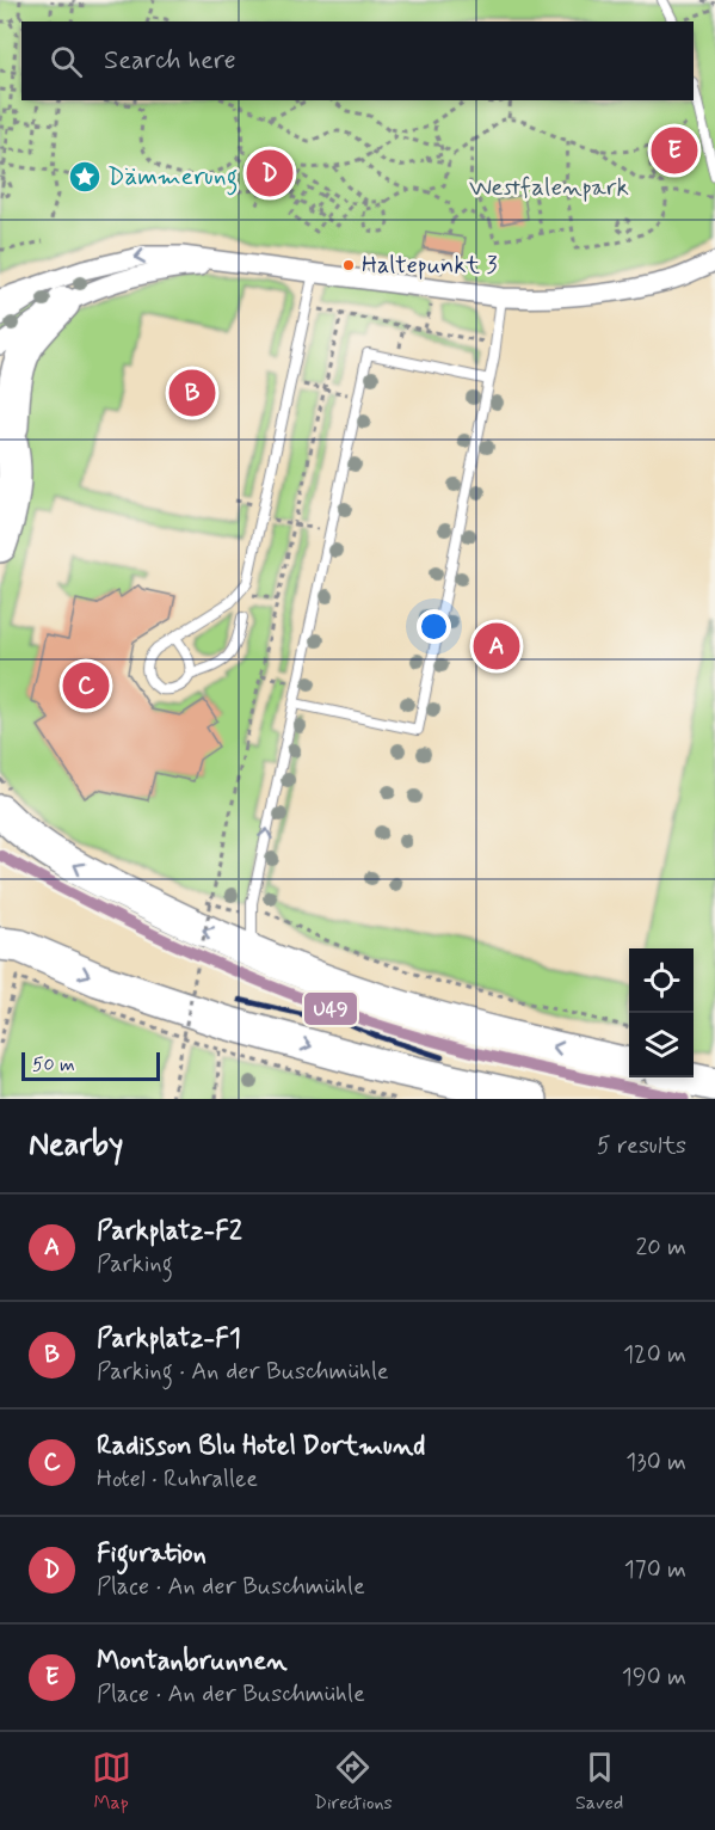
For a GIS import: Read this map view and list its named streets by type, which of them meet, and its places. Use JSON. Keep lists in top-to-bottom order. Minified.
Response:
{"parks":["Westfalenpark"],"places":{"place":["Dämmerung"],"other":["Haltepunkt 3"]},"lines":["transit line U49"],"scale_bar":"50 m","page":{"search":"Search here","pins":["E","D","B","A","C"],"scale":"50 m","heading":["Nearby","5 results"],"list":[{"mark":"A","name":"Parkplatz-F2","note":"Parking","value":"20 m"},{"mark":"B","name":"Parkplatz-F1","note":"Parking · An der Buschmühle","value":"120 m"},{"mark":"C","name":"Radisson Blu Hotel Dortmund","note":"Hotel · Ruhrallee","value":"130 m"},{"mark":"D","name":"Figuration","note":"Place · An der Buschmühle","value":"170 m"},{"mark":"E","name":"Montanbrunnen","note":"Place · An der Buschmühle","value":"190 m"}],"nav":["Map","Directions","Saved"]}}
